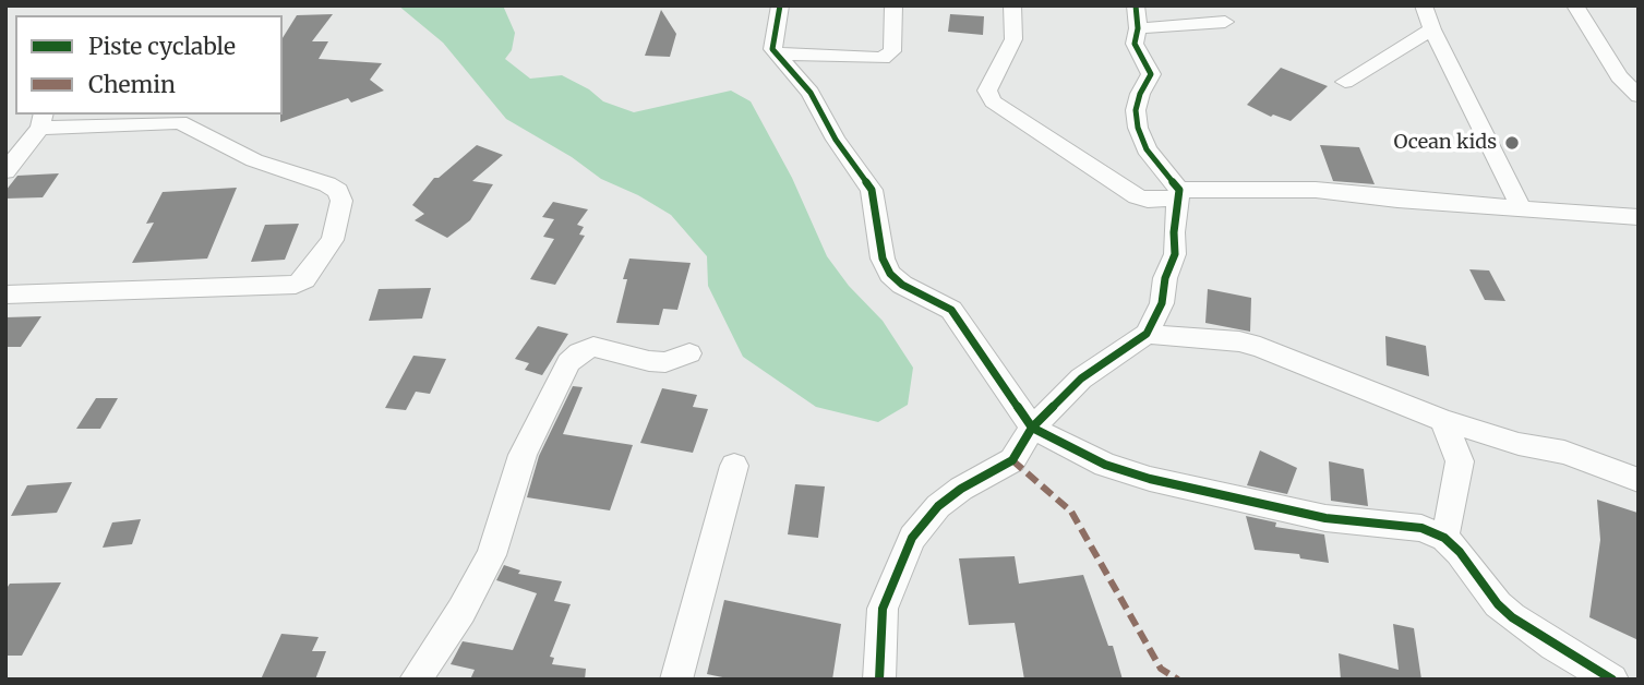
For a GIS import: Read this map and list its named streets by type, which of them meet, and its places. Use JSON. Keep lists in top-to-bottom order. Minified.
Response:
{"places":["Ocean kids"],"legend":["Piste cyclable","Chemin"]}
